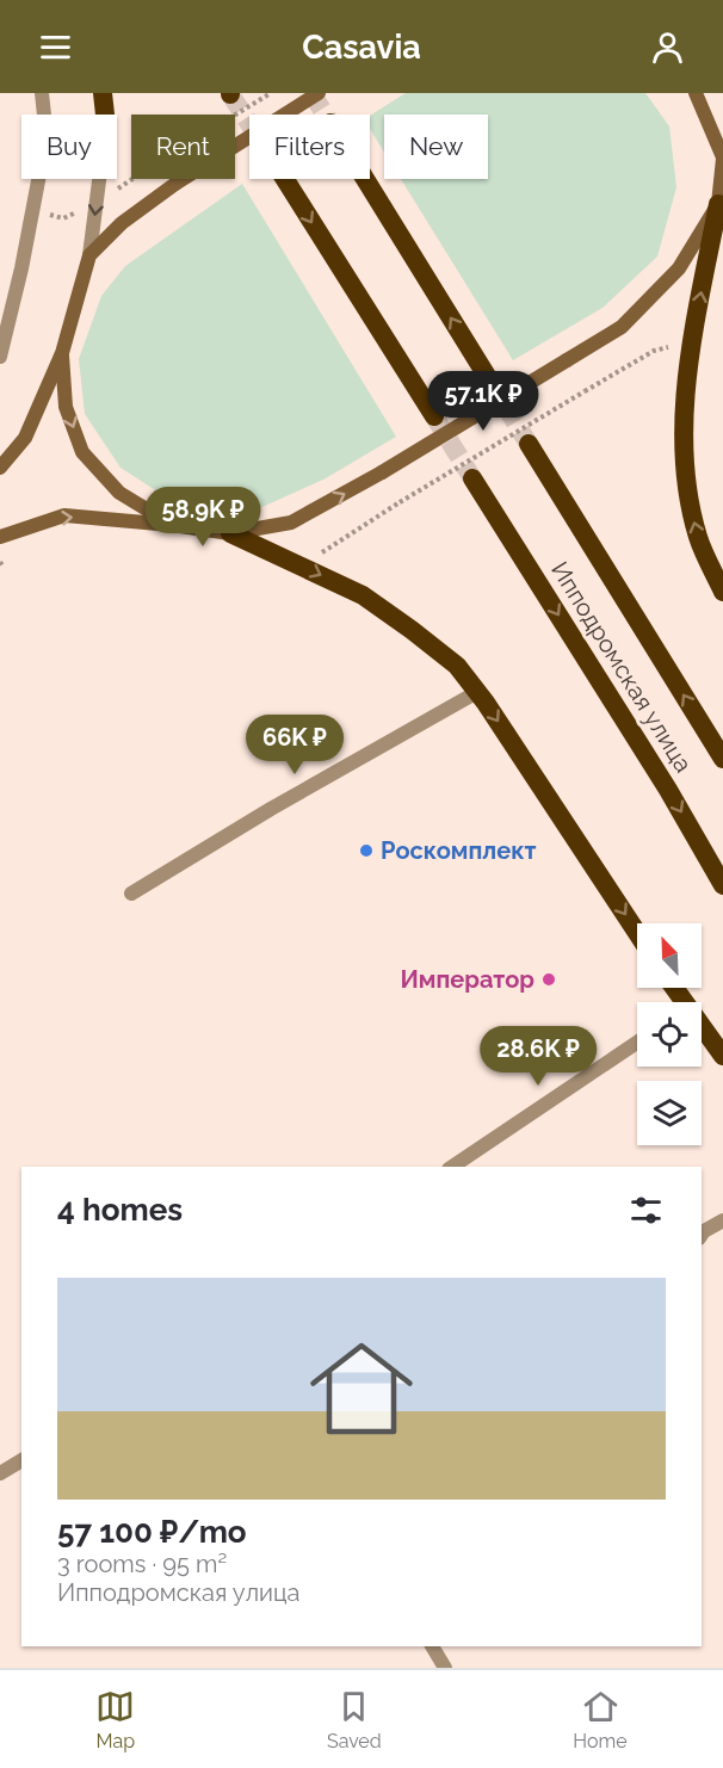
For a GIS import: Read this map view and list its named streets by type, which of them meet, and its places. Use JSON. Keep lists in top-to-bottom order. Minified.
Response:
{"streets":{"highway":["Ипподромская улица"]},"places":["Роскомплект","Император"],"north":"top left","page":{"header":"Casavia","chip":["Buy","Rent","Filters","New"],"price":["57.1K ₽","58.9K ₽","66K ₽","28.6K ₽"],"heading":"4 homes","list":[{"name":"57 100 ₽/mo","note":"3 rooms · 95 m² · Ипподромская улица"}],"tabs":["Map","Saved","Home"]}}
